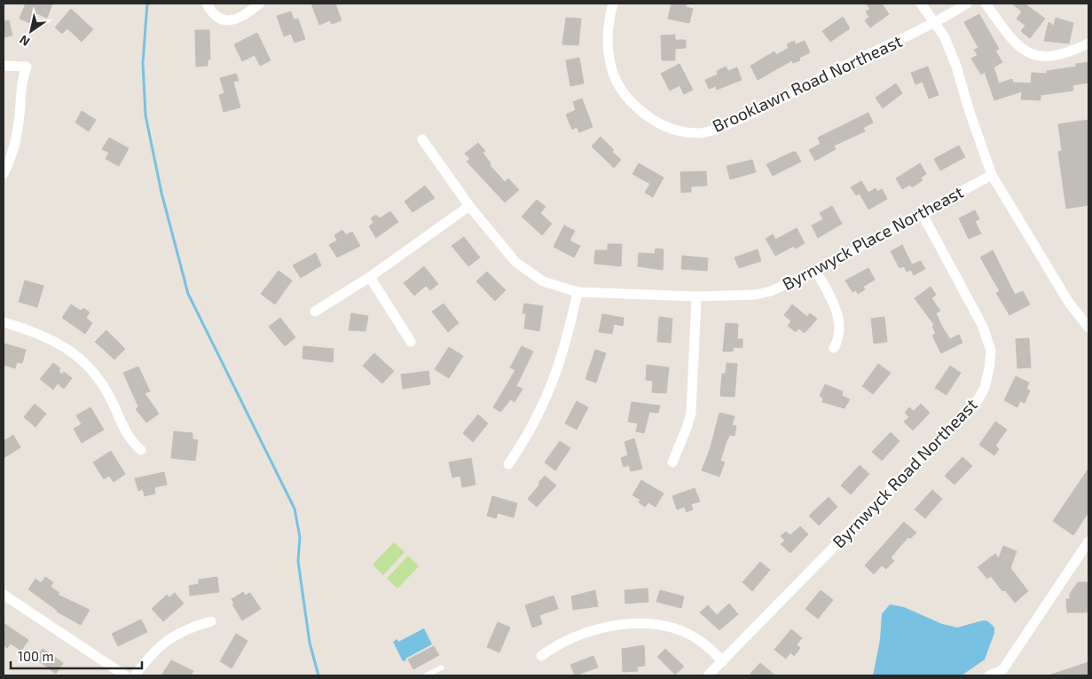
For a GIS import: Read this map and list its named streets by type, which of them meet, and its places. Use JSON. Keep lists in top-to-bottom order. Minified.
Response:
{"streets":{"street":["Brooklawn Road Northeast","Byrnwyck Place Northeast","Byrnwyck Road Northeast"]},"crossings":[["Byrnwyck Place Northeast","Byrnwyck Road Northeast"]],"scale_bar":"100 m","north":"bottom left"}
